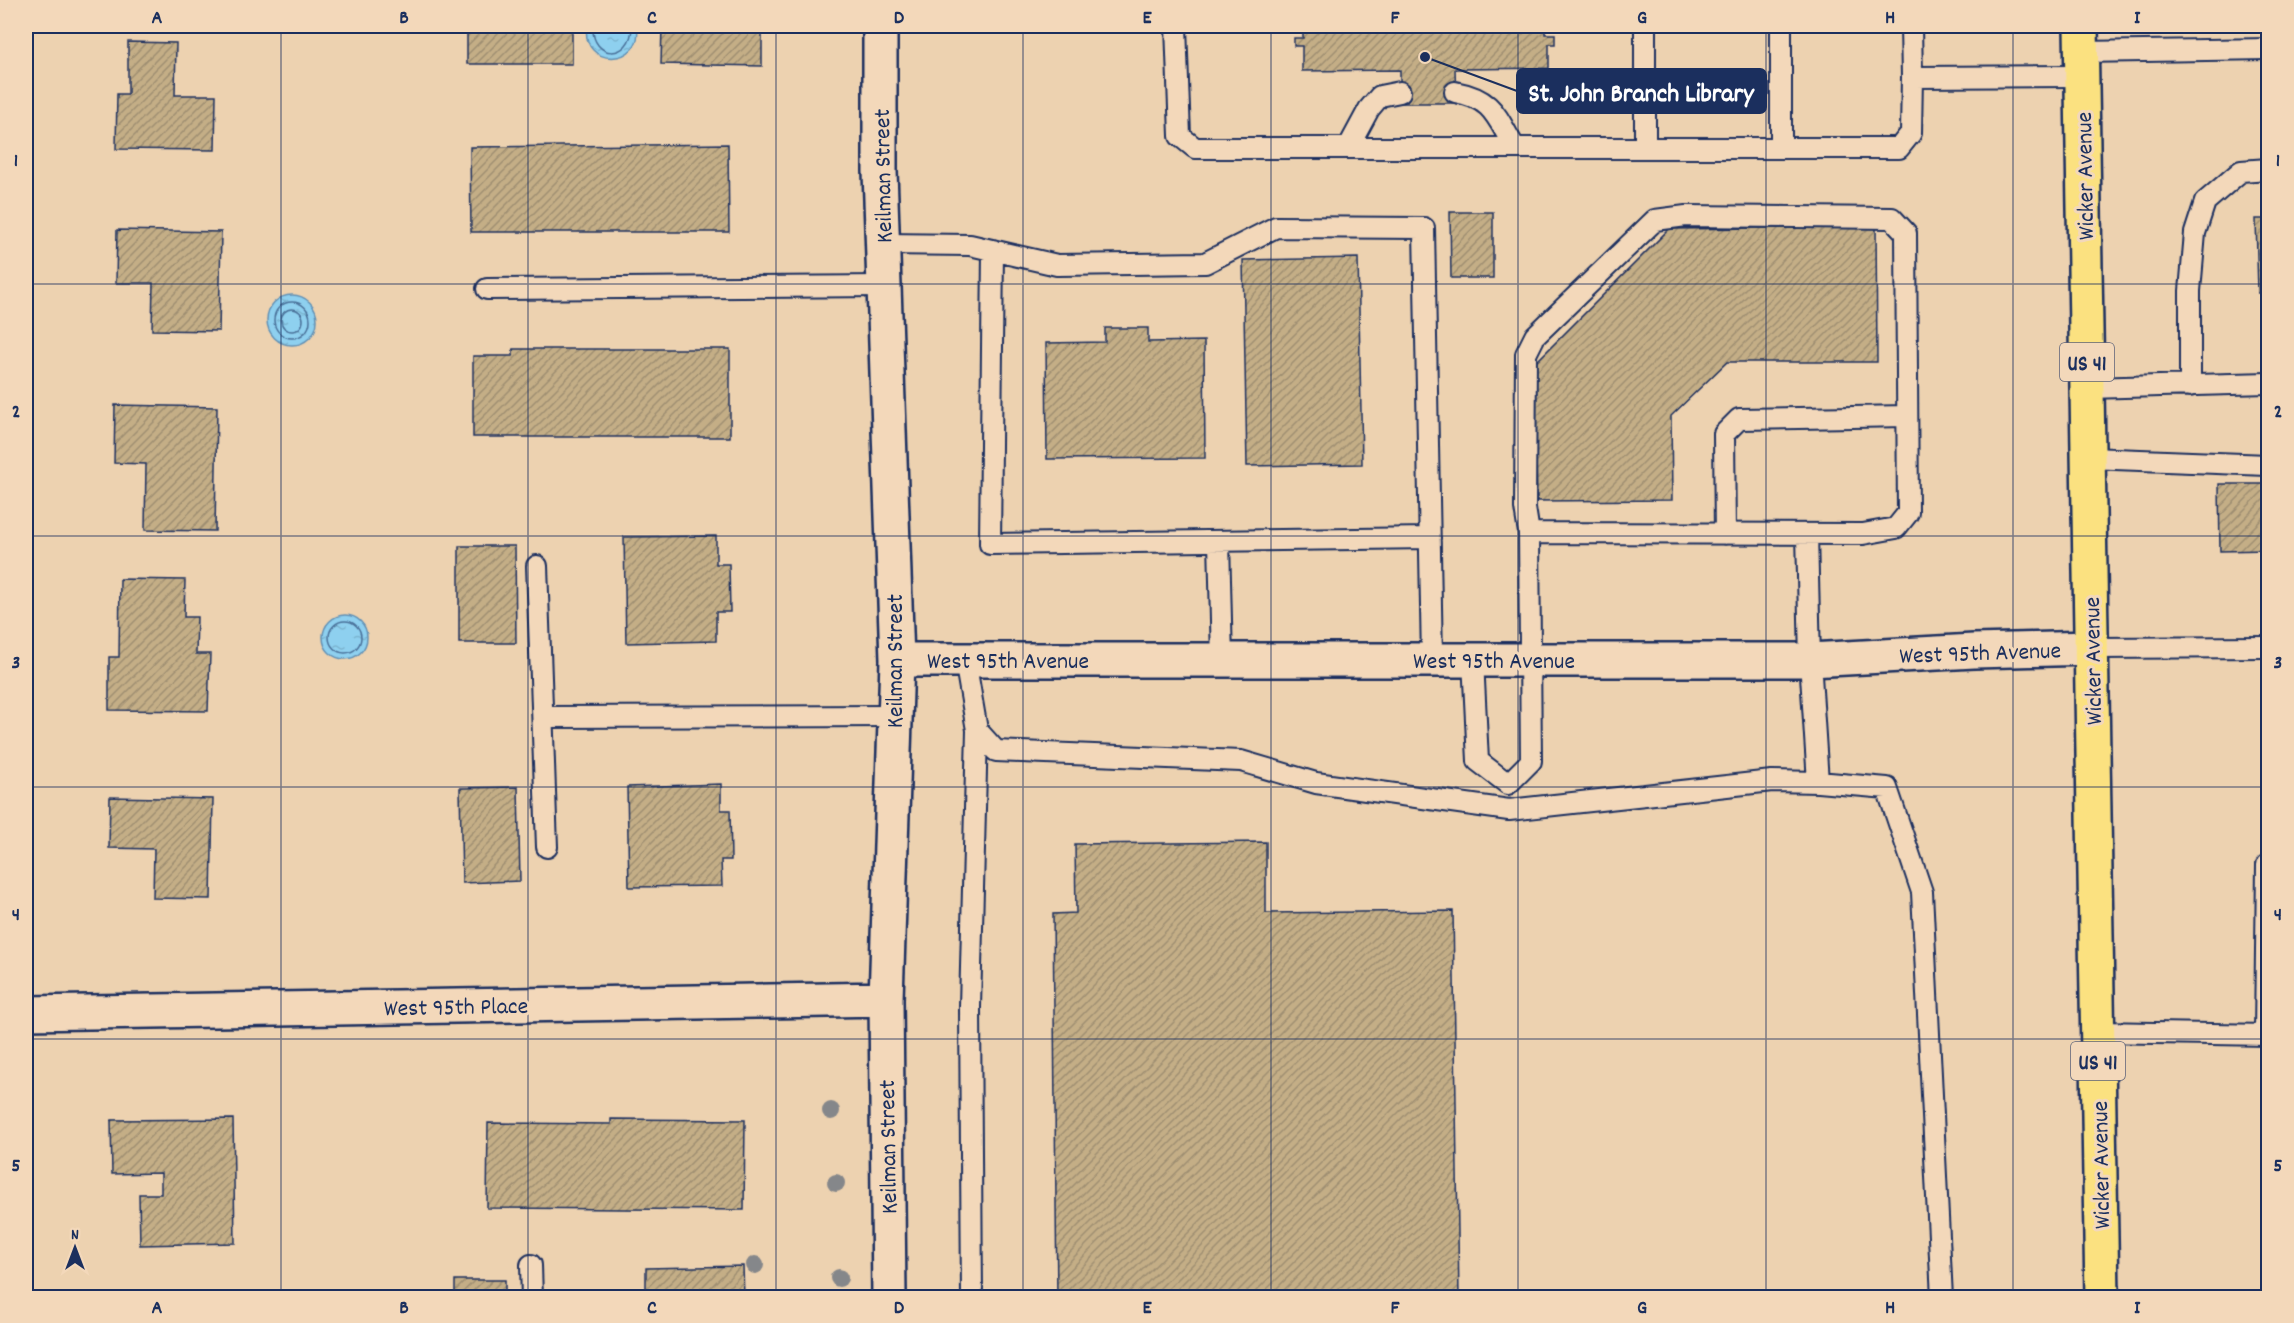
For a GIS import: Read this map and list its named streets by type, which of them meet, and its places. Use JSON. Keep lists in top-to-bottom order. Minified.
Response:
{"streets":{"highway":["Wicker Avenue","US 41"],"street":["Keilman Street","West 95th Avenue","West 95th Place"]},"crossings":[["Keilman Street","West 95th Avenue"],["Keilman Street","West 95th Place"],["Wicker Avenue","West 95th Avenue"]],"places":["St. John Branch Library"],"north":"top","grid":{"columns":["A","B","C","D","E","F","G","H","I"],"rows":["1","2","3","4","5"]}}
